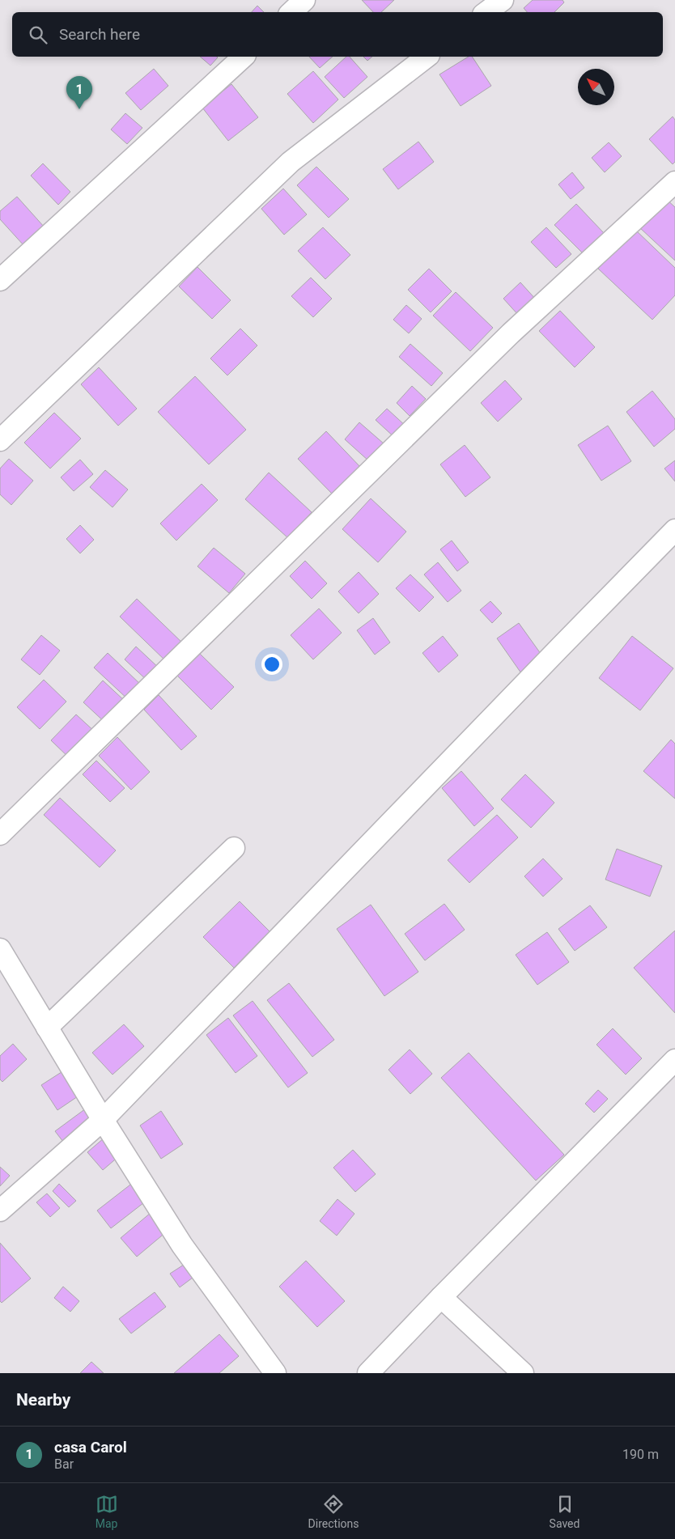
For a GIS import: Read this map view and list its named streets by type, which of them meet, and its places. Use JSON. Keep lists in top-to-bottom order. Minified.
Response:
{"north":"top left","page":{"search":"Search here","pins":"1","heading":"Nearby","list":[{"mark":"1","name":"casa Carol","note":"Bar","value":"190 m"}],"nav":["Map","Directions","Saved"]}}
